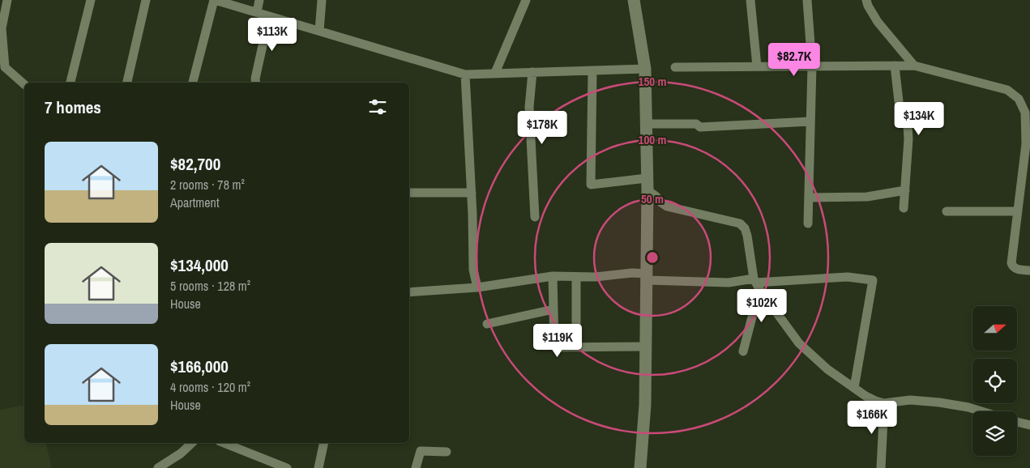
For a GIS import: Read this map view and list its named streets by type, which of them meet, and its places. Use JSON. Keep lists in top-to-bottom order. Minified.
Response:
{"north":"right","page":{"price":["$113K","$82.7K","$134K","$178K","$102K","$119K","$166K"],"heading":"7 homes","list":[{"name":"$82,700","note":"2 rooms · 78 m² · Apartment"},{"name":"$134,000","note":"5 rooms · 128 m² · House"},{"name":"$166,000","note":"4 rooms · 120 m² · House"}]},"rings":["150 m","100 m","50 m"]}
